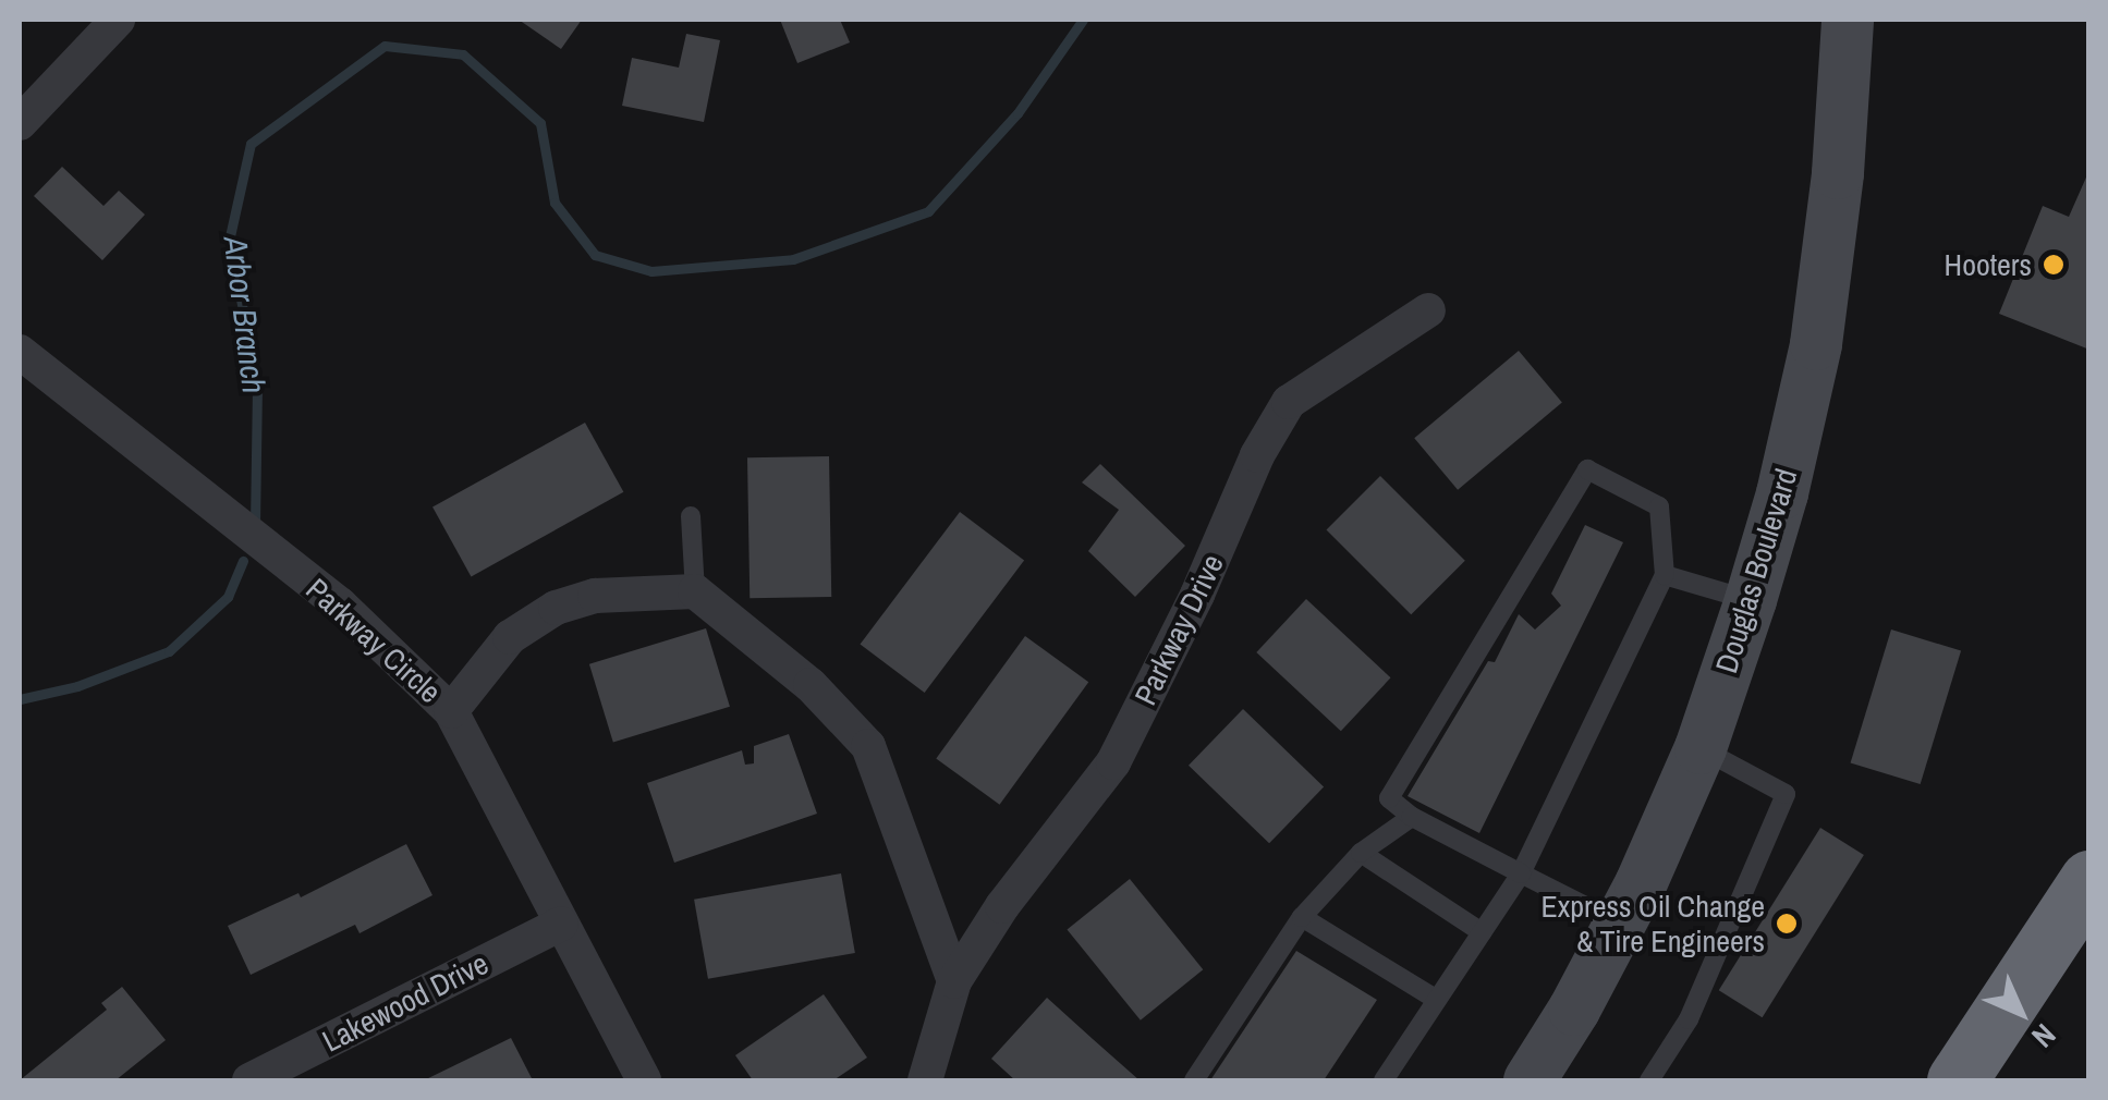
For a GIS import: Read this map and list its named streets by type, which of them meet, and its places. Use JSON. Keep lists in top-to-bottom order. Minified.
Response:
{"streets":{"main road":["Douglas Boulevard"],"street":["Parkway Drive","Parkway Circle","Lakewood Drive"]},"crossings":[["Parkway Circle","Lakewood Drive"]],"water":["Arbor Branch"],"places":["Hooters","Express Oil Change & Tire Engineers"],"north":"bottom right"}
